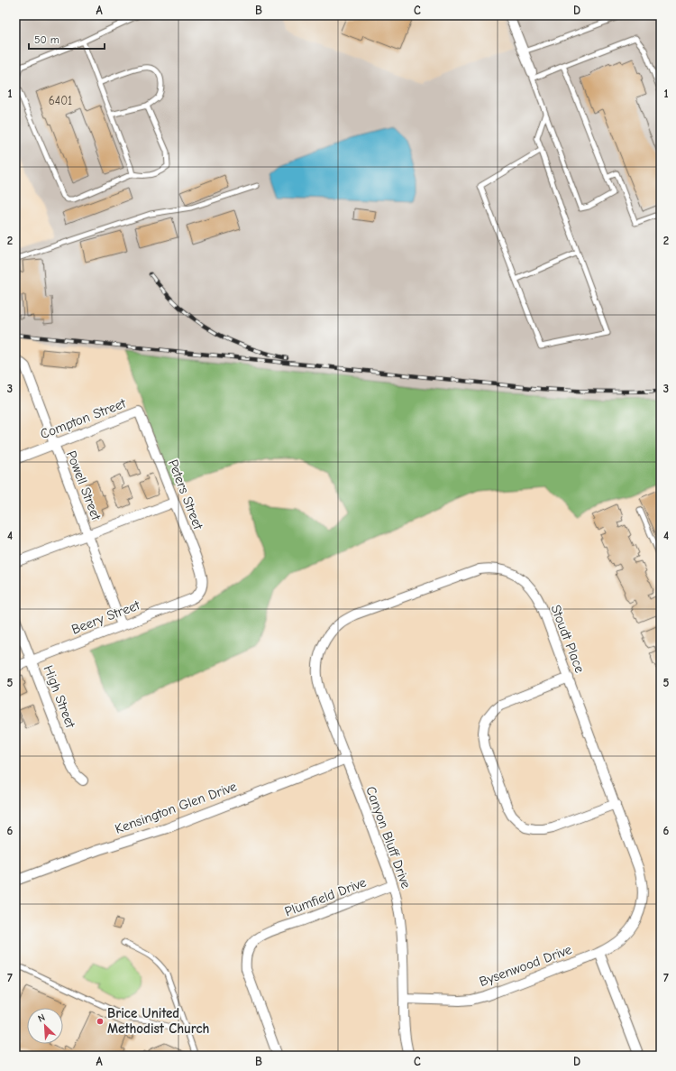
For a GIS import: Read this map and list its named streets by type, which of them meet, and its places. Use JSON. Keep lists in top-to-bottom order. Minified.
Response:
{"streets":{"street":["Compton Street","Powell Street","Peters Street","Beery Street","Stoudt Place","High Street","Kensington Glen Drive","Canyon Bluff Drive","Plumfield Drive","Bysenwood Drive"]},"crossings":[["Compton Street","Powell Street"],["Compton Street","Peters Street"],["Powell Street","Beery Street"],["Peters Street","Beery Street"],["Beery Street","High Street"],["Stoudt Place","Canyon Bluff Drive"],["Stoudt Place","Bysenwood Drive"],["Kensington Glen Drive","Canyon Bluff Drive"],["Canyon Bluff Drive","Plumfield Drive"],["Canyon Bluff Drive","Bysenwood Drive"]],"places":["Brice United Methodist Church"],"house_numbers":["6401"],"scale_bar":"50 m","north":"top left","grid":{"columns":["A","B","C","D"],"rows":["1","2","3","4","5","6","7"]}}
